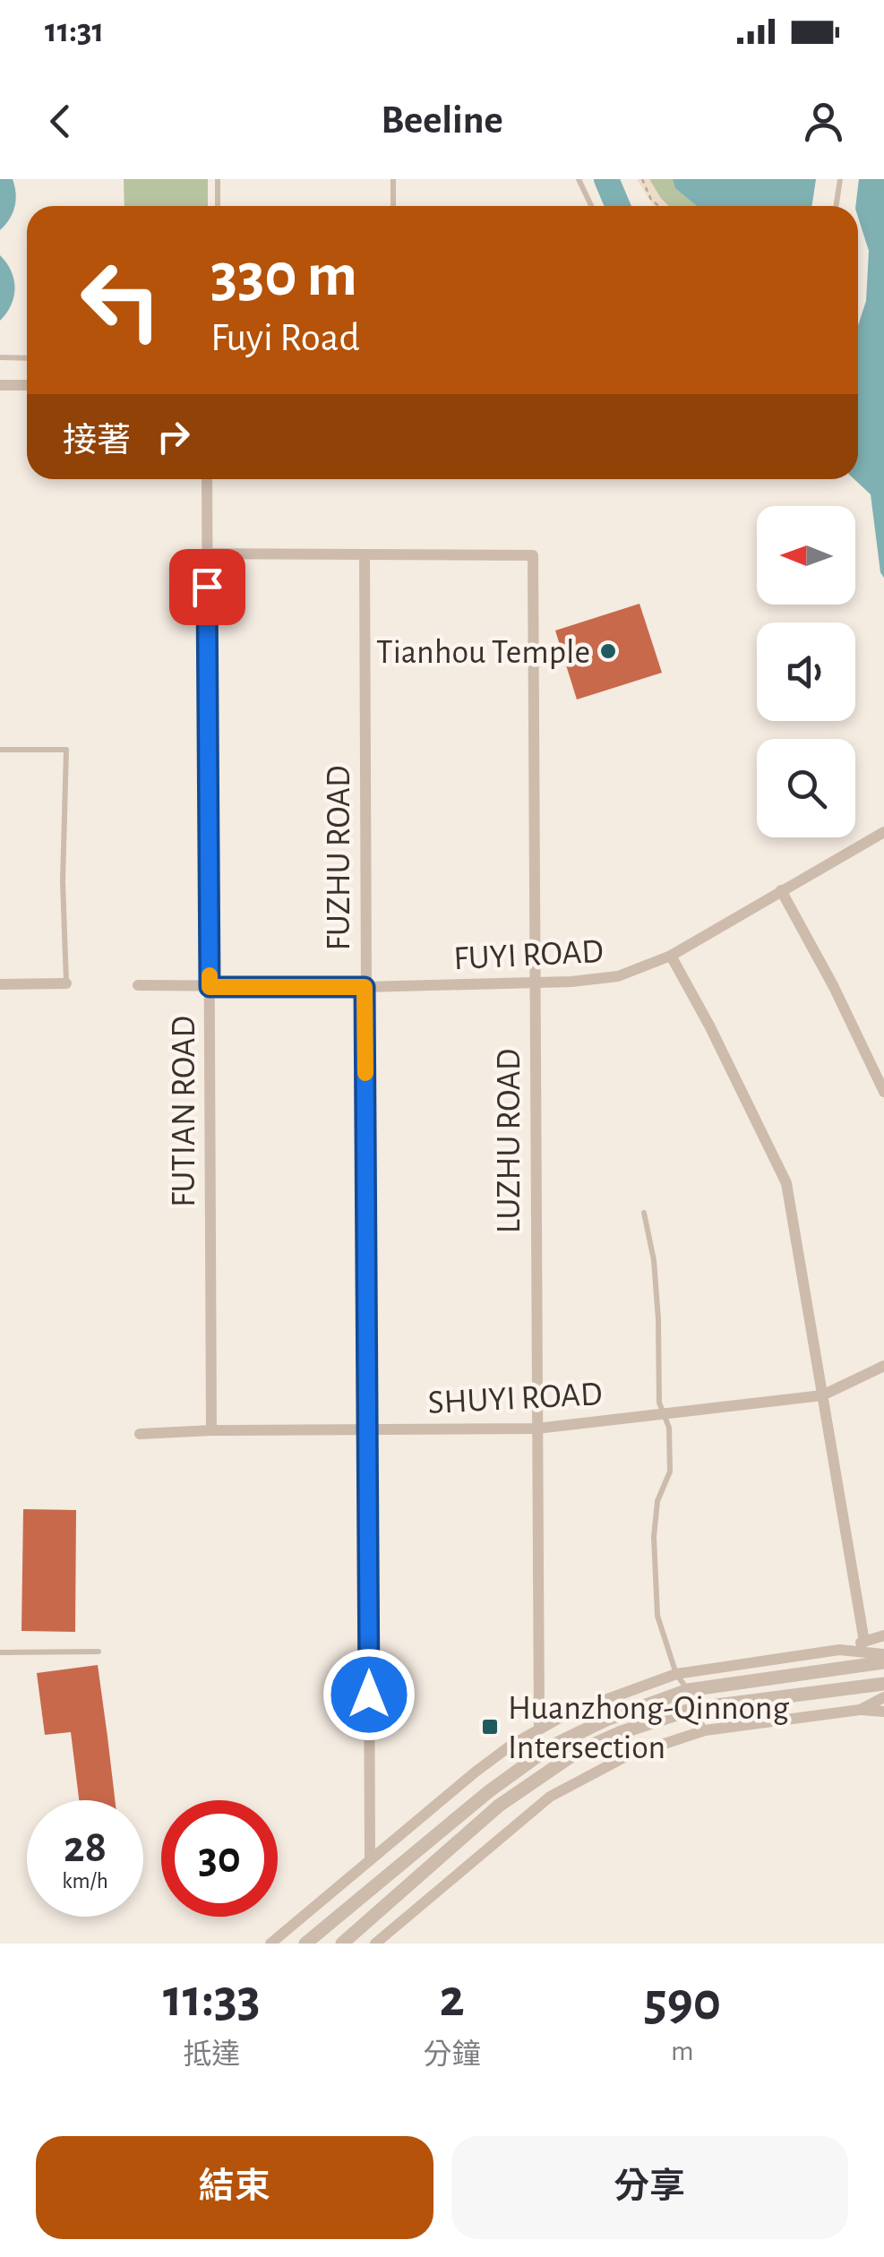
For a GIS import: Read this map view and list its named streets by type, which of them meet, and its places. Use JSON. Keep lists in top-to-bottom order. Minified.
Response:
{"streets":{"street":["FUZHU ROAD","FUYI ROAD","FUTIAN ROAD","LUZHU ROAD","SHUYI ROAD"]},"crossings":[["FUZHU ROAD","FUYI ROAD"],["FUZHU ROAD","LUZHU ROAD"],["FUZHU ROAD","SHUYI ROAD"],["FUYI ROAD","FUTIAN ROAD"],["FUYI ROAD","LUZHU ROAD"],["FUTIAN ROAD","SHUYI ROAD"],["LUZHU ROAD","SHUYI ROAD"]],"places":{"other":["Tianhou Temple"],"transit":["Huanzhong-Qinnong Intersection"]},"north":"left","page":{"status":"11:31","header":"Beeline","turn":["330 m","Fuyi Road"],"then":"接著","speed":"28 km/h","limit":"30","eta":["11:33","抵達","2","分鐘","590","m"],"buttons":["結束","分享"]}}
